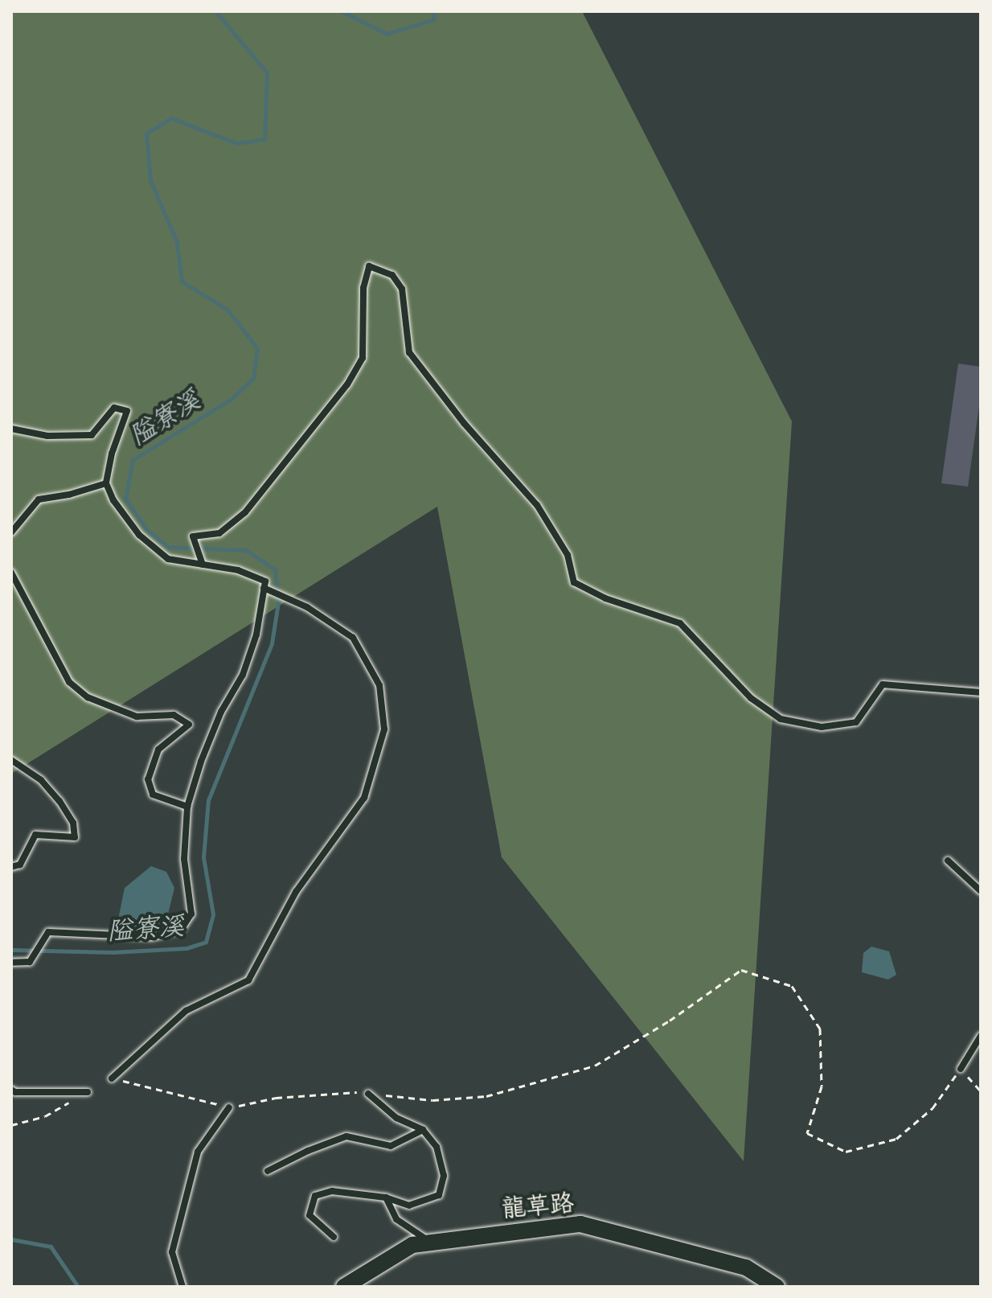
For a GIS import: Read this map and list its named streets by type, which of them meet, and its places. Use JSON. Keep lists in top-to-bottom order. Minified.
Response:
{"streets":{"street":["龍草路"]},"water":["隘寮溪"]}
